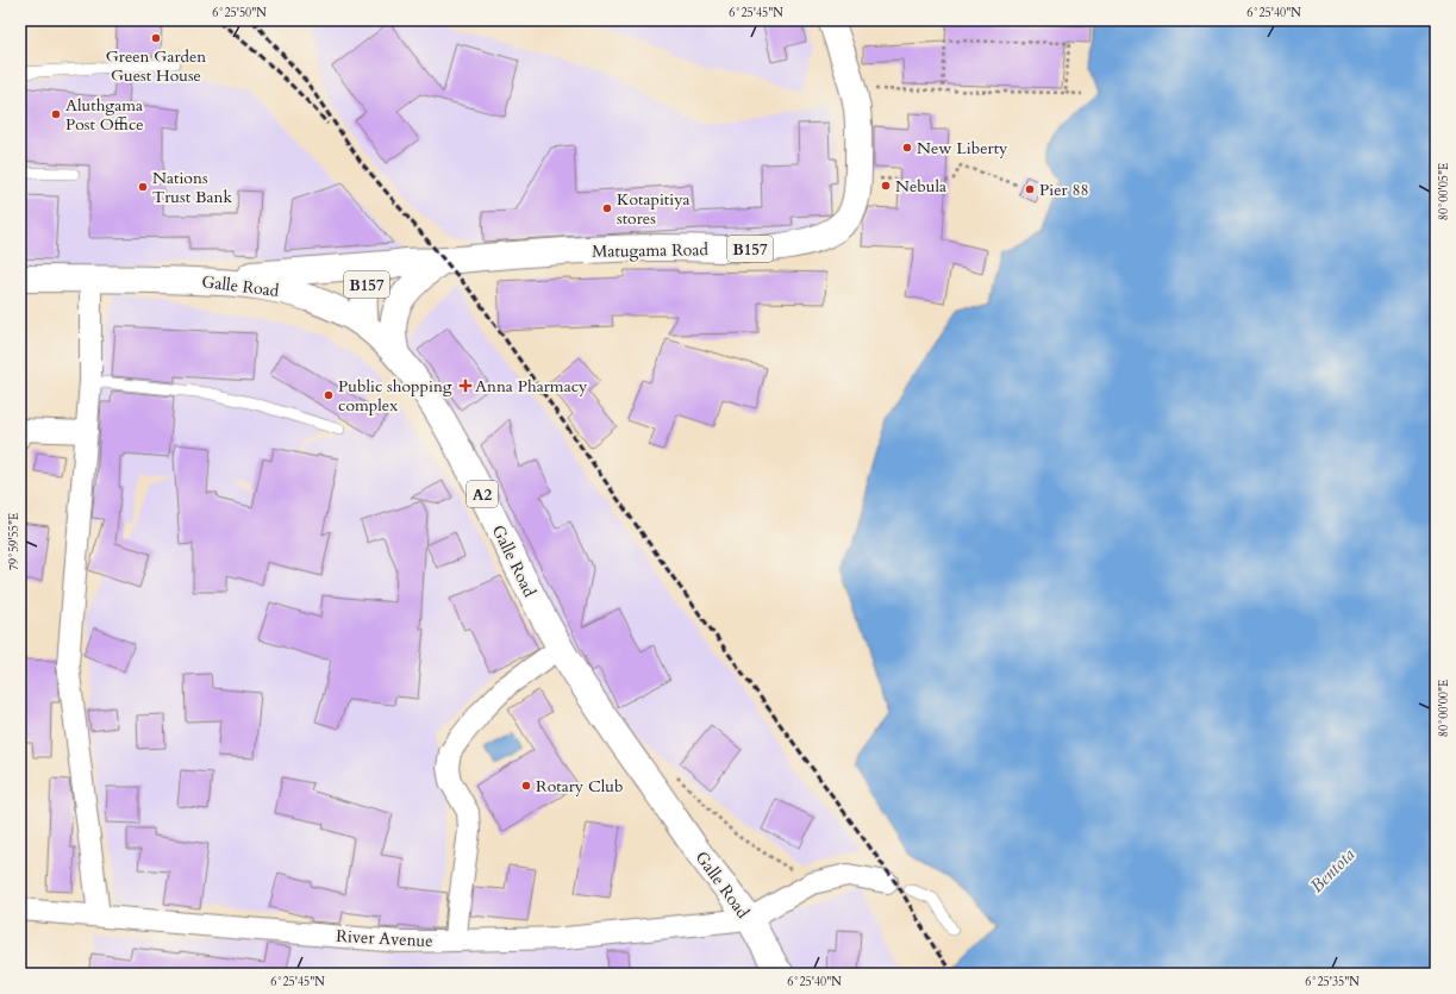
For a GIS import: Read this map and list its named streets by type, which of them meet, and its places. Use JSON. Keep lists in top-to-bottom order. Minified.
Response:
{"streets":{"main road":["B157","Matugama Road","Galle Road","A2"],"street":["River Avenue"]},"crossings":[["B157","Matugama Road"],["B157","Galle Road"],["Matugama Road","Galle Road"],["Galle Road","River Avenue"]],"water":["Bentota"],"places":{"other":["Green Garden Guest House","Aluthgama Post Office","New Liberty","Nebula","Nations Trust Bank","Pier 88","Kotapitiya stores","Public shopping complex","Rotary Club"],"health":["Anna Pharmacy"]},"coordinates":["6°25'50\"N","6°25'45\"N","6°25'40\"N","80°00'05\"E","79°59'55\"E","80°00'00\"E","6°25'35\"N"]}
